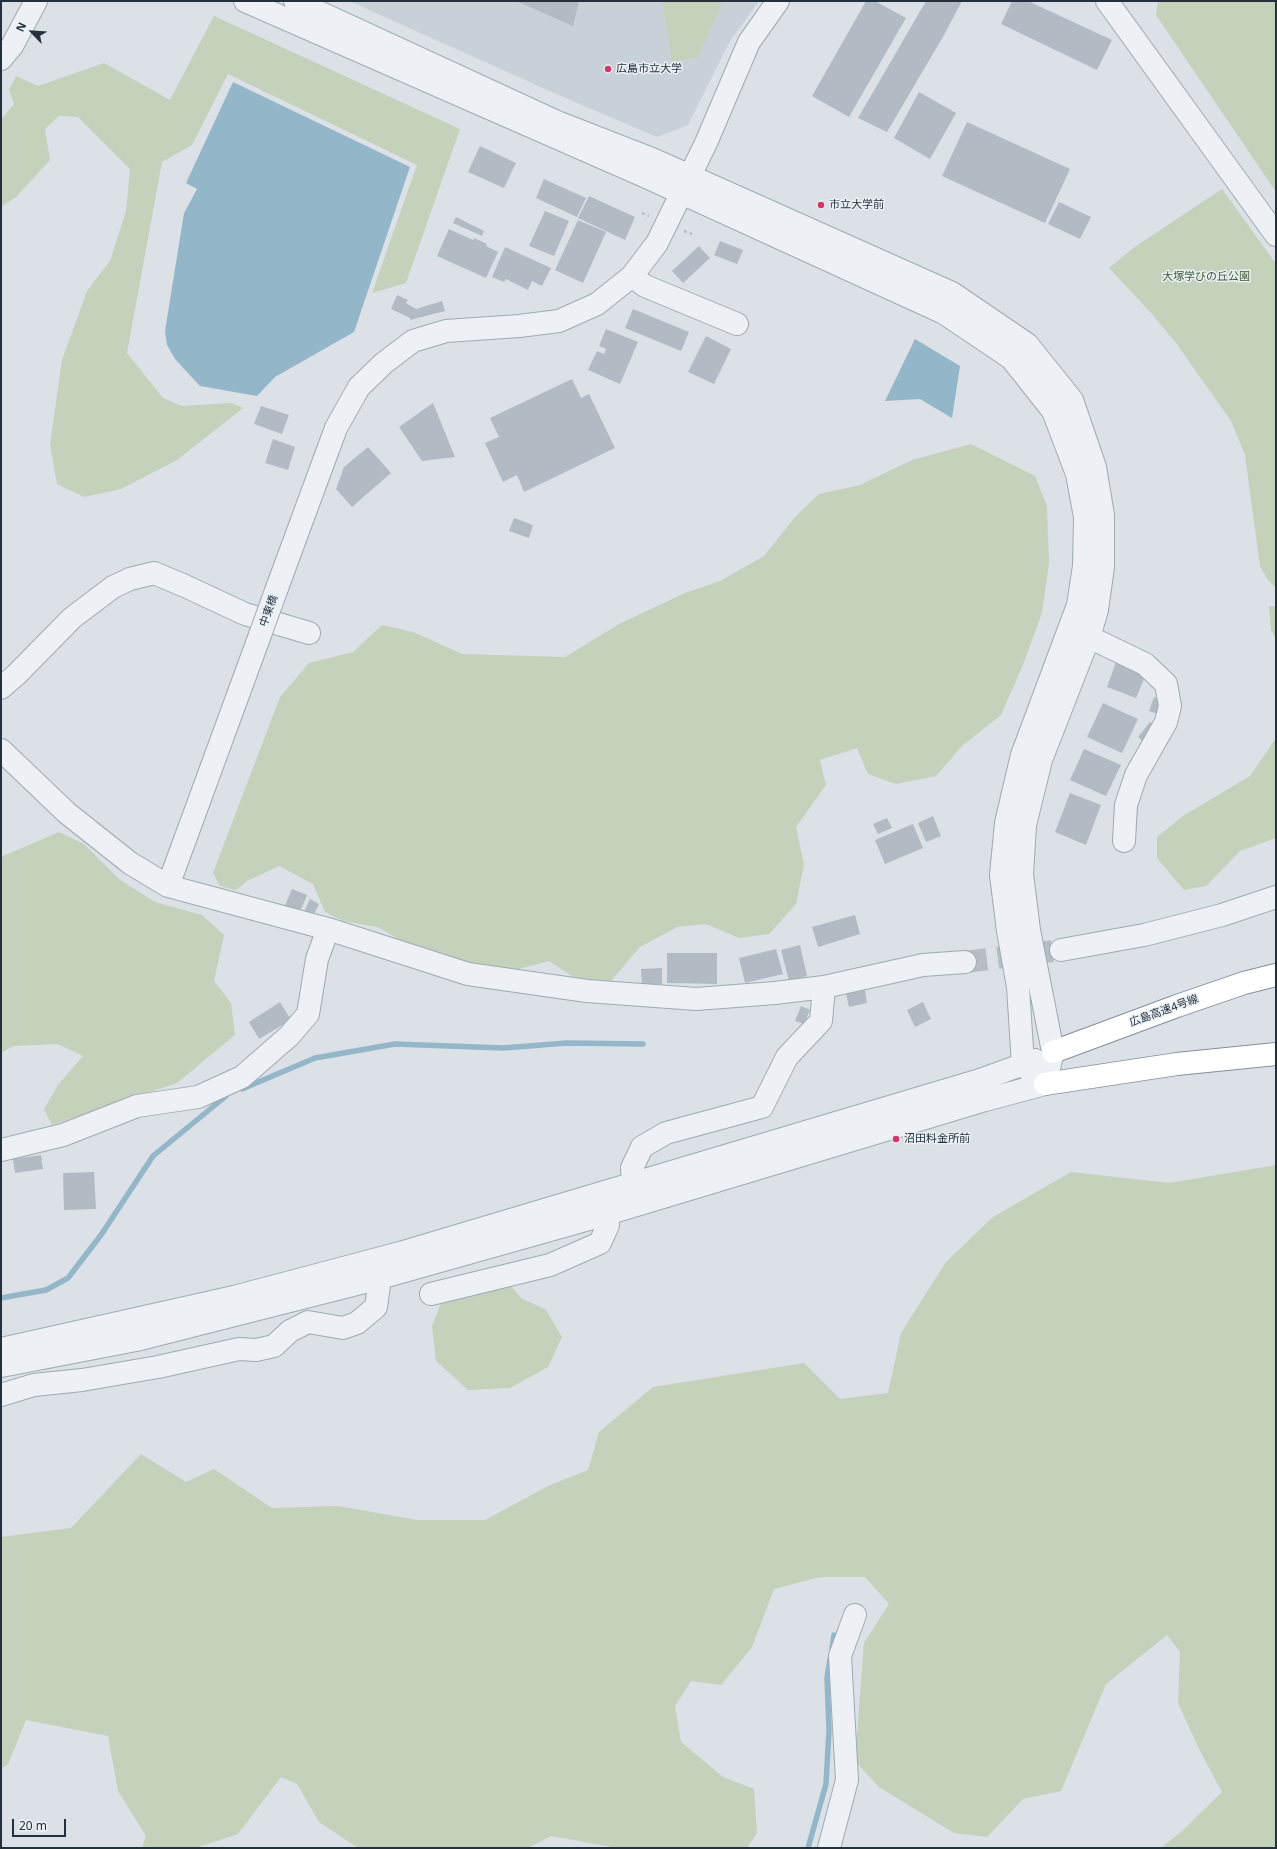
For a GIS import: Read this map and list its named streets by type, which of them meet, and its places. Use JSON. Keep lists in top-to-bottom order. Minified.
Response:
{"streets":{"highway":["広島高速4号線"],"street":["中東橋"]},"parks":["大塚学びの丘公園"],"places":["広島市立大学","市立大学前","沼田料金所前"],"scale_bar":"20 m","north":"top left"}
